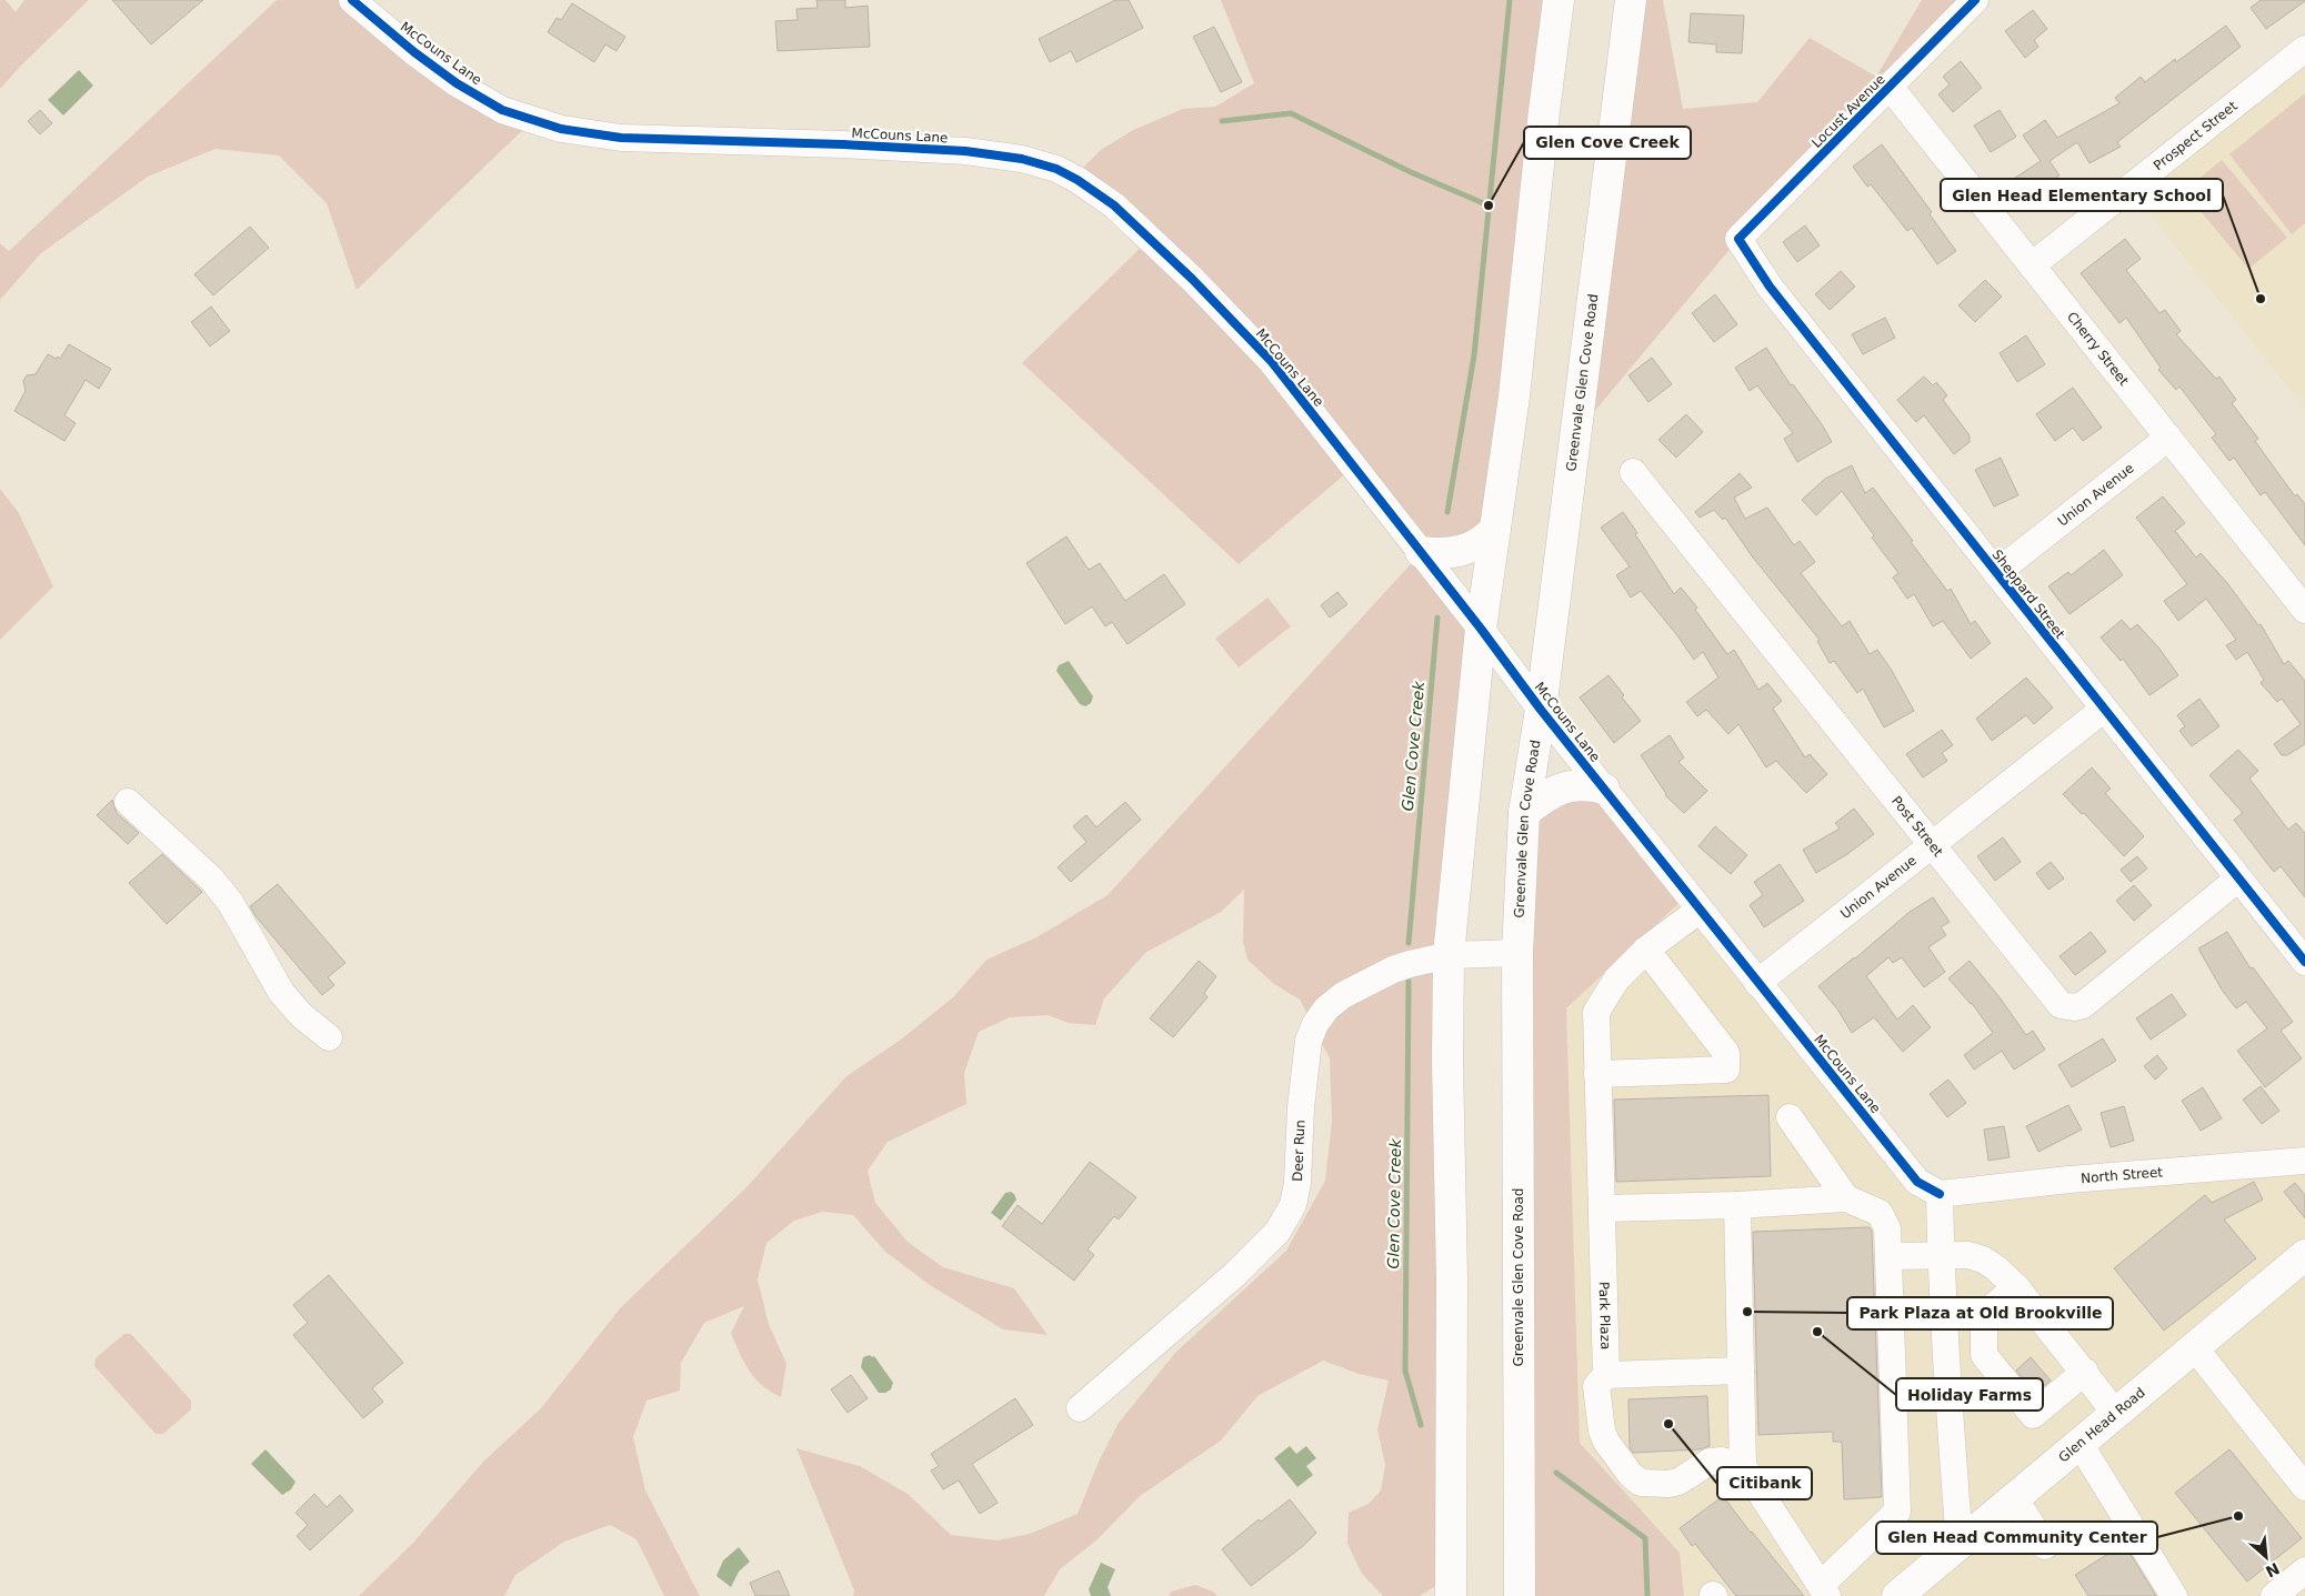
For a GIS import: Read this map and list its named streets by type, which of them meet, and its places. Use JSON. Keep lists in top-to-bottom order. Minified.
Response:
{"streets":{"main road":["Greenvale Glen Cove Road","Glen Head Road"],"street":["McCouns Lane","Locust Avenue","Prospect Street","Cherry Street","Union Avenue","Sheppard Street","Post Street","Deer Run","North Street","Park Plaza"]},"crossings":[["McCouns Lane","Greenvale Glen Cove Road"],["McCouns Lane","Union Avenue"],["McCouns Lane","North Street"],["McCouns Lane","Park Plaza"],["Locust Avenue","Cherry Street"],["Locust Avenue","Sheppard Street"],["Prospect Street","Cherry Street"],["Cherry Street","Union Avenue"],["Greenvale Glen Cove Road","Deer Run"],["Union Avenue","Sheppard Street"],["Union Avenue","Post Street"],["Sheppard Street","Post Street"]],"water":["Glen Cove Creek"],"places":["Glen Cove Creek","Glen Head Elementary School","Park Plaza at Old Brookville","Holiday Farms","Citibank","Glen Head Community Center"],"north":"bottom right"}
